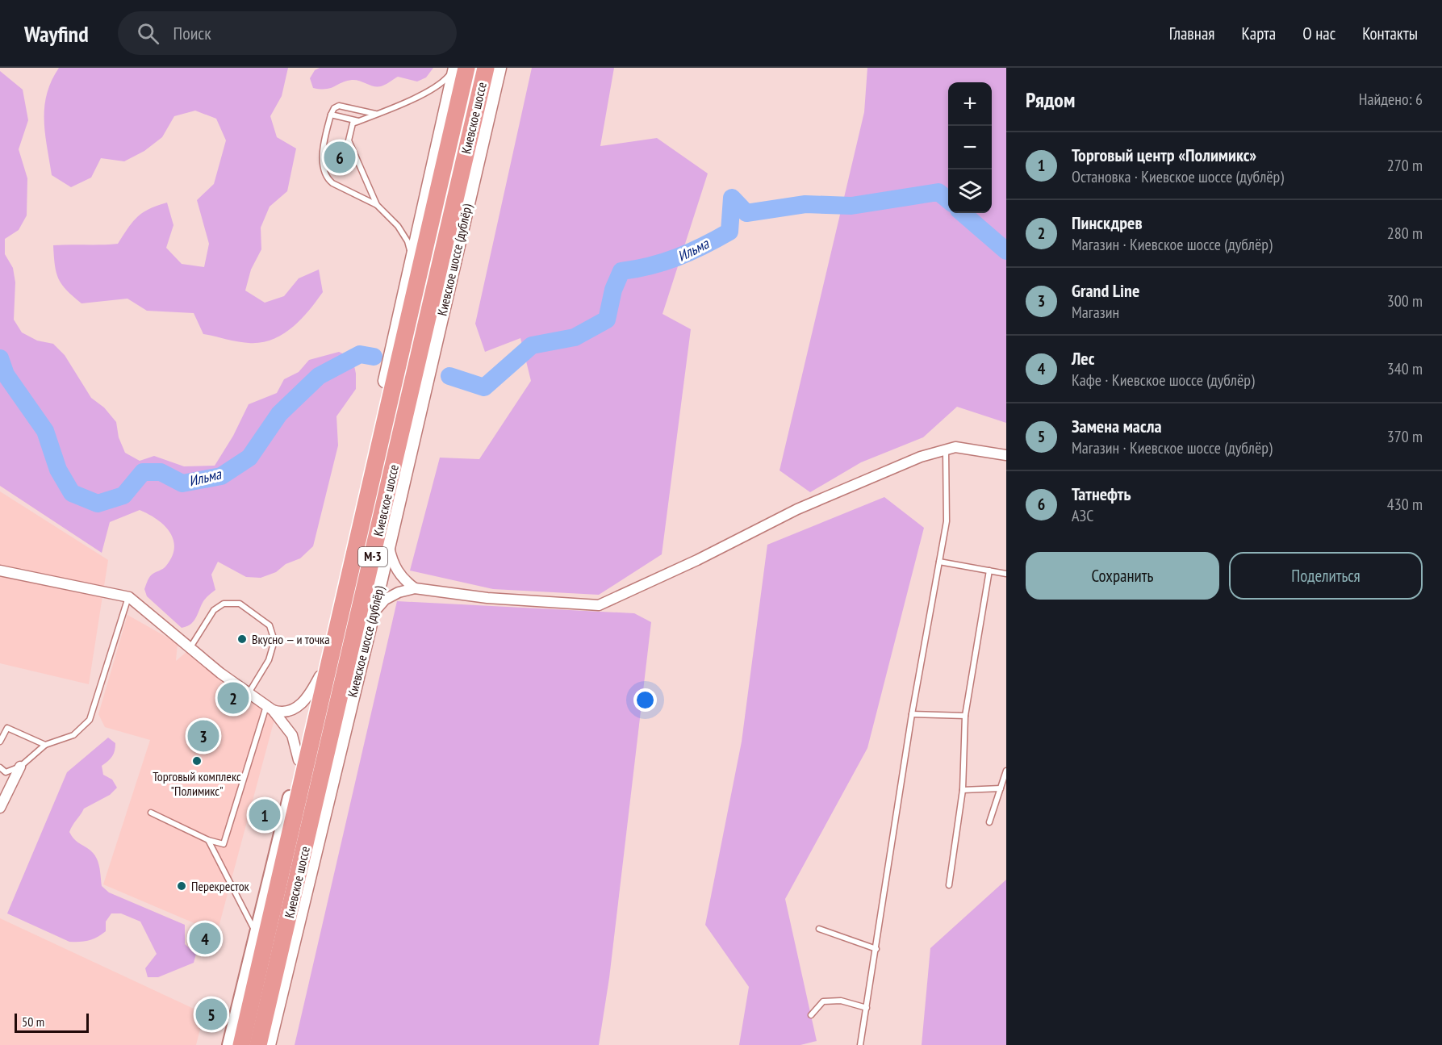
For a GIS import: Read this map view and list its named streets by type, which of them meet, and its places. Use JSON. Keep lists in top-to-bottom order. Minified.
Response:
{"streets":{"highway":["Киевское шоссе","М-3"],"main road":["Киевское шоссе (дублёр)"]},"water":["Ильма"],"places":["Вкусно — и точка","Торговый комплекс \"Полимикс\"","Перекресток"],"scale_bar":"50 m","page":{"header":"Wayfind","search":"Поиск","nav":["Главная","Карта","О нас","Контакты"],"heading":["Рядом","Найдено: 6"],"map_buttons":["+","−"],"list":[{"mark":"1","name":"Торговый центр «Полимикс»","note":"Остановка · Киевское шоссе (дублёр)","value":"270 m"},{"mark":"2","name":"Пинскдрев","note":"Магазин · Киевское шоссе (дублёр)","value":"280 m"},{"mark":"3","name":"Grand Line","note":"Магазин","value":"300 m"},{"mark":"4","name":"Лес","note":"Кафе · Киевское шоссе (дублёр)","value":"340 m"},{"mark":"5","name":"Замена масла","note":"Магазин · Киевское шоссе (дублёр)","value":"370 m"},{"mark":"6","name":"Татнефть","note":"АЗС","value":"430 m"}],"pins":["6","2","3","1","4","5"],"buttons":["Сохранить","Поделиться"],"scale":"50 m"}}
